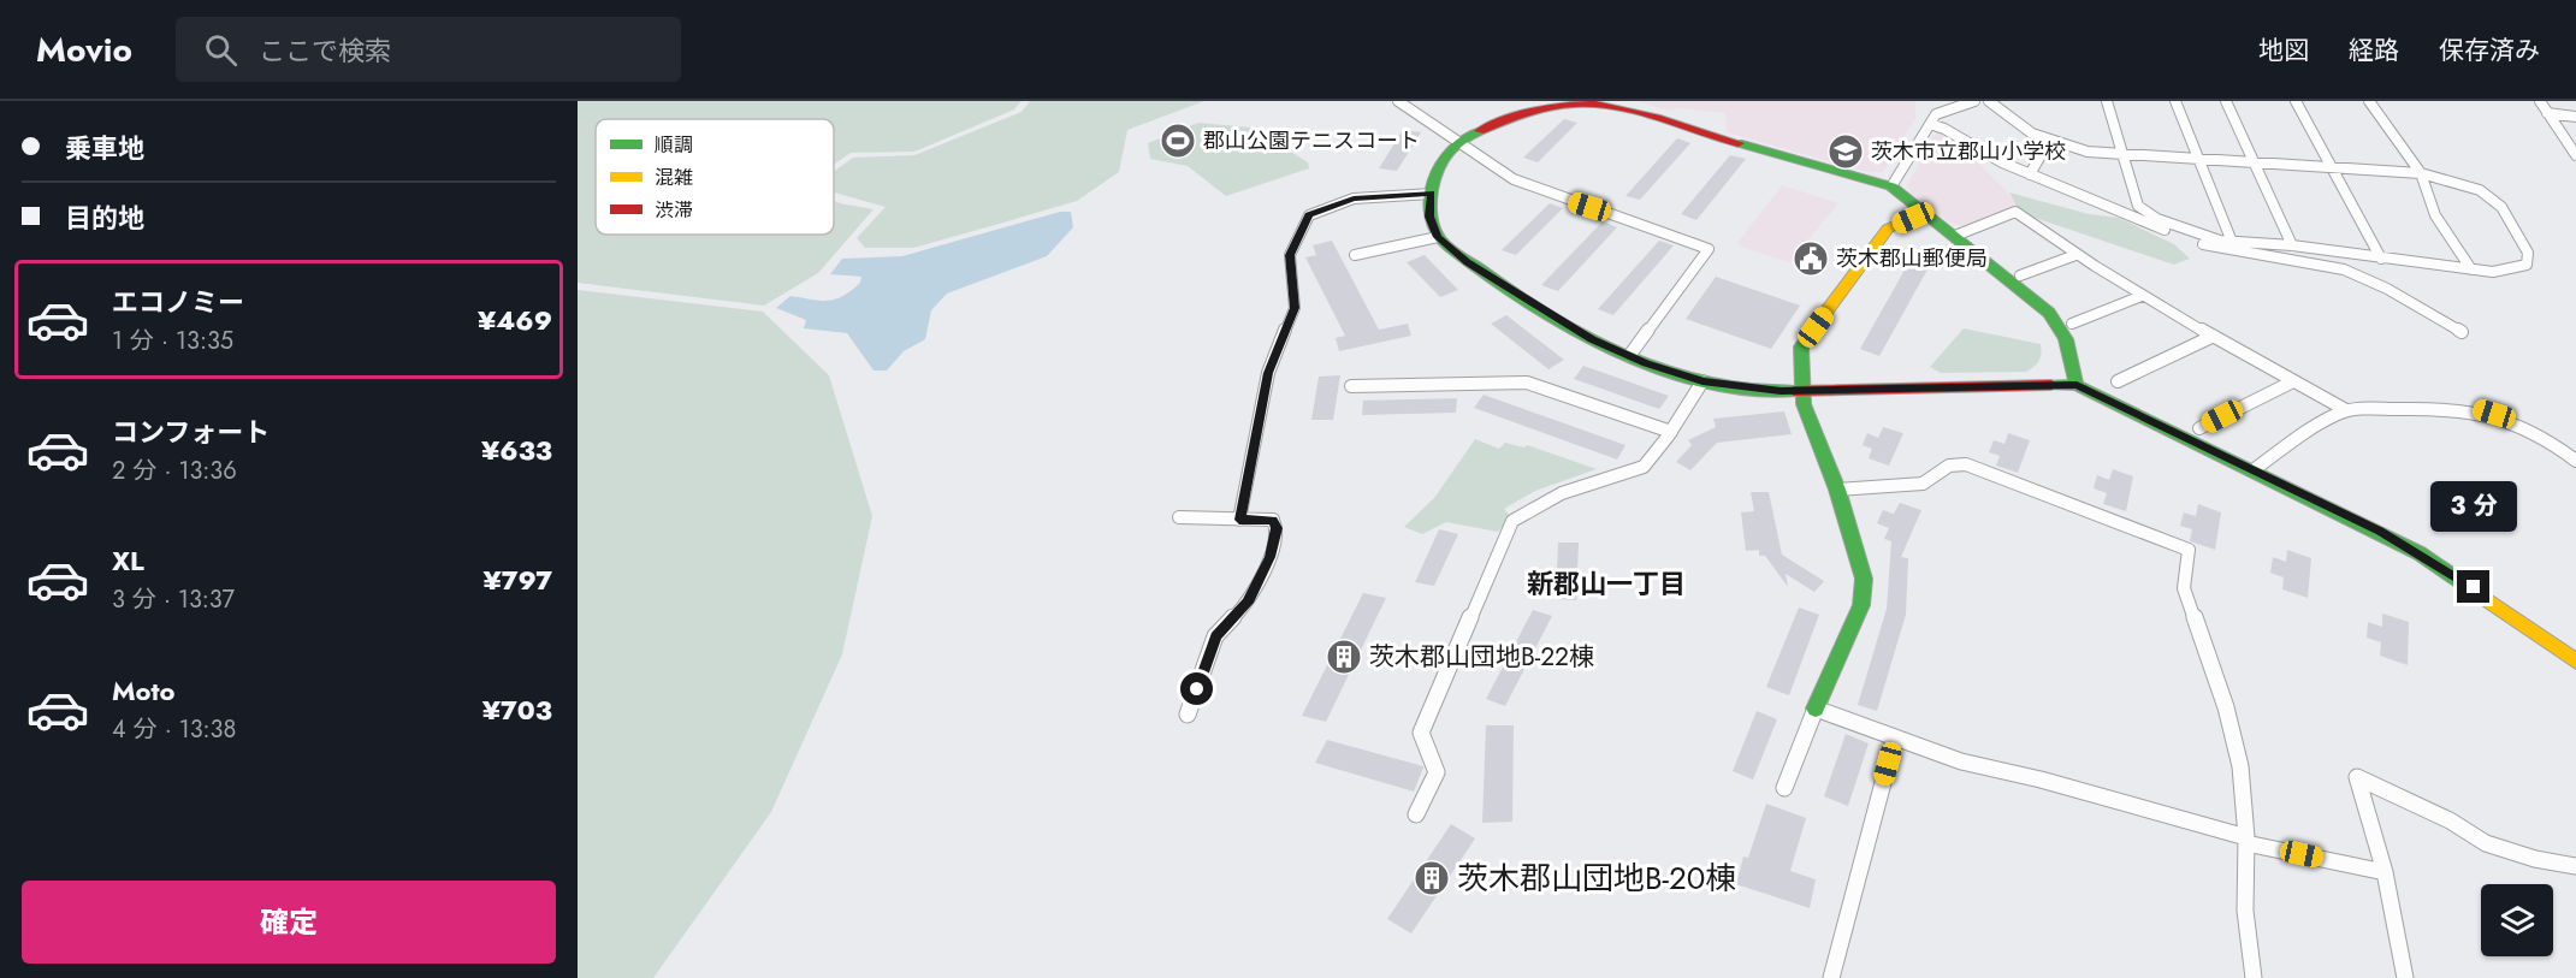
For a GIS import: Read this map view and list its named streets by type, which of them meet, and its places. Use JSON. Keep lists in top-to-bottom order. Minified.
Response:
{"districts":["新郡山一丁目"],"places":{"sports":["郡山公園テニスコート"],"school or university":["茨木市立郡山小学校"],"public building":["茨木郡山郵便局"],"building":["茨木郡山団地B-22棟","茨木郡山団地B-20棟"]},"legend":["順調","混雑","渋滞"],"page":{"header":"Movio","search":"ここで検索","nav":["地図","経路","保存済み"],"banner":["乗車地","目的地"],"list":[{"name":"エコノミー","note":"1 分 · 13:35","value":"¥469"},{"name":"コンフォート","note":"2 分 · 13:36","value":"¥633"},{"name":"XL","note":"3 分 · 13:37","value":"¥797"},{"name":"Moto","note":"4 分 · 13:38","value":"¥703"}],"bubble":"3 分","buttons":"確定"}}
